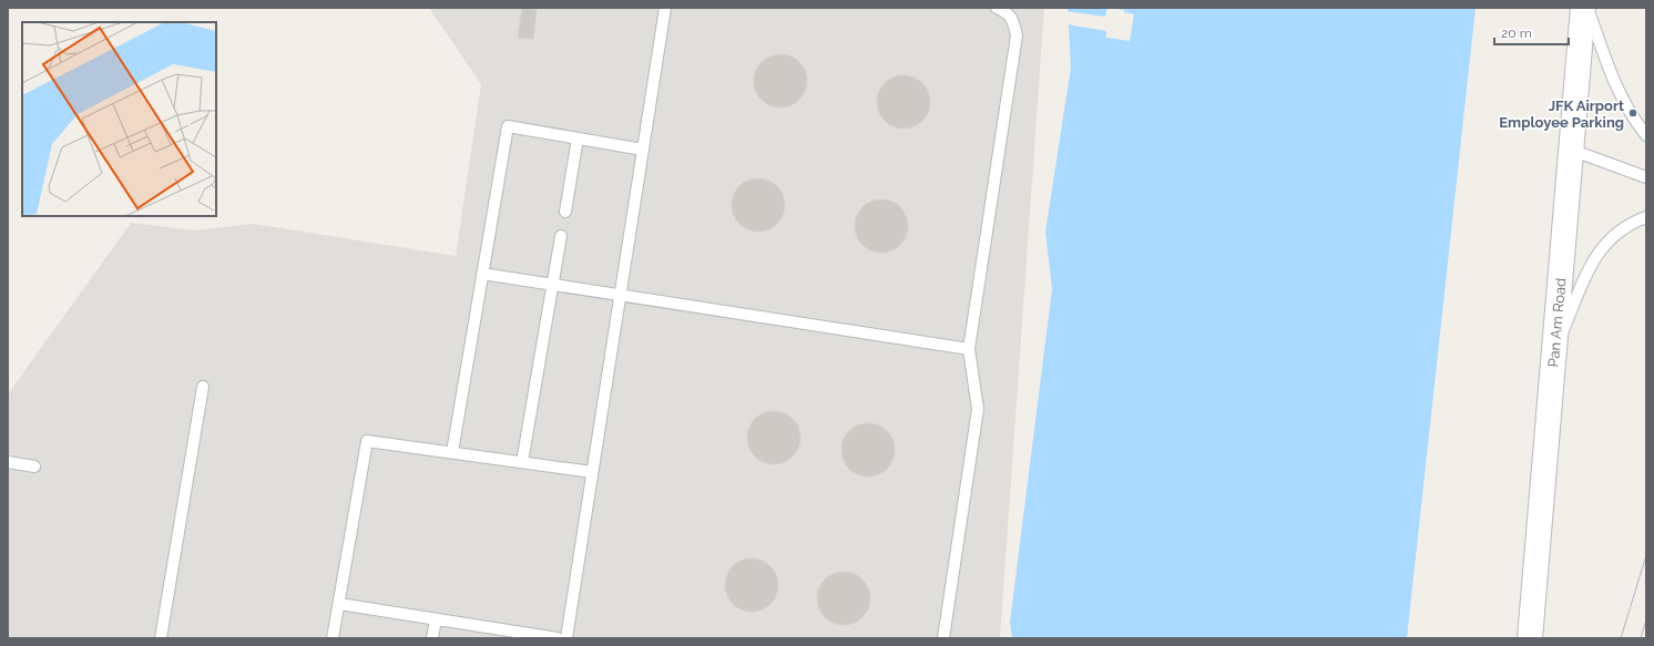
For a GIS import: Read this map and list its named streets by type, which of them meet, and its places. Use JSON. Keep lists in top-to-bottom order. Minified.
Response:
{"streets":{"street":["Pan Am Road"]},"places":["JFK Airport Employee Parking"],"scale_bar":"20 m"}
